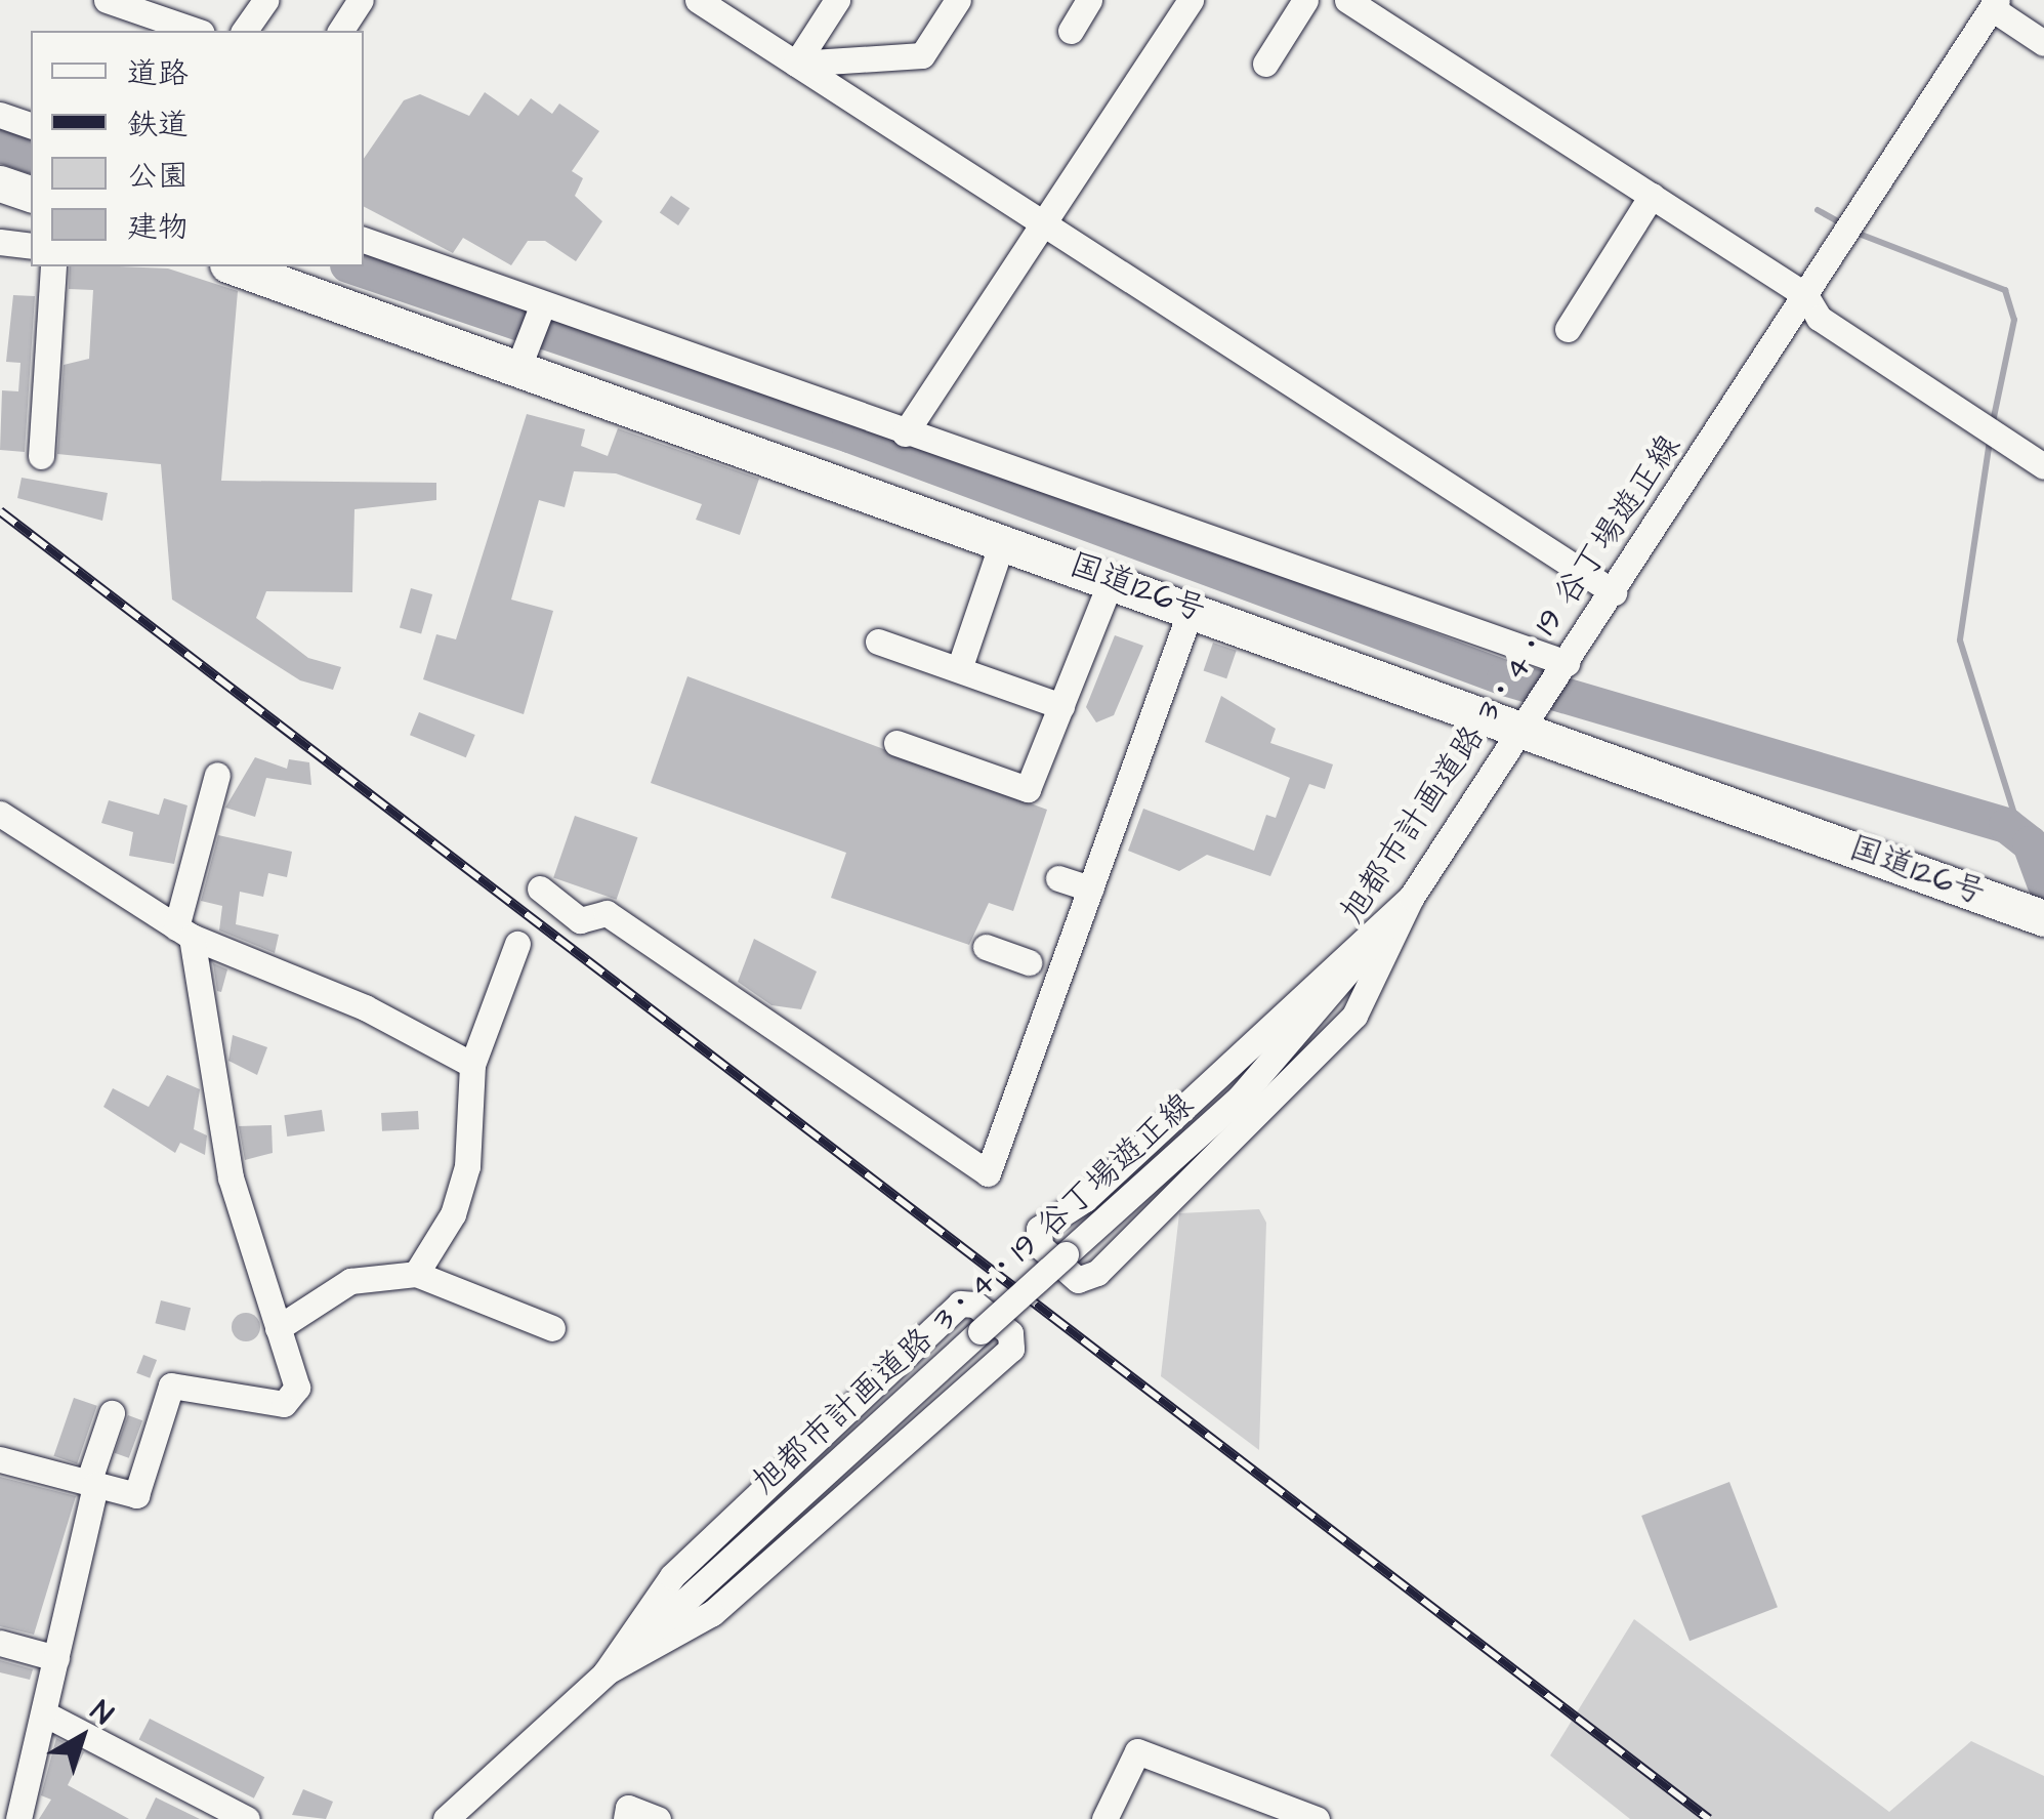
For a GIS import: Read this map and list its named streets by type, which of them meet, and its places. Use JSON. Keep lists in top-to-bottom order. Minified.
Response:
{"streets":{"highway":["国道126号"],"street":["旭都市計画道路 3・4・19 谷丁場遊正線"]},"crossings":[["国道126号","旭都市計画道路 3・4・19 谷丁場遊正線"]],"legend":["道路","鉄道","公園","建物"],"north":"top right"}
